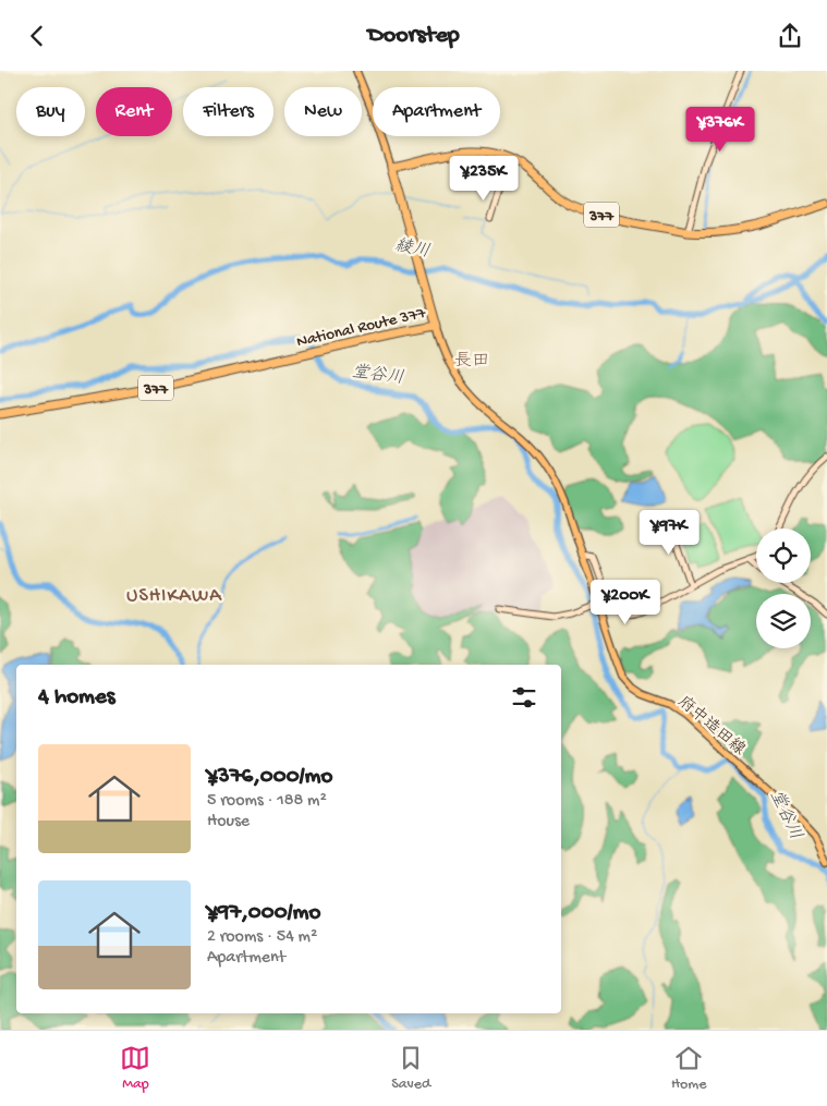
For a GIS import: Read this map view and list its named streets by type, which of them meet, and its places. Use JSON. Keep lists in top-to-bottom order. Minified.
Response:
{"streets":{"highway":["377","National Route 377"],"main road":["府中造田線"]},"crossings":[["377","National Route 377"],["National Route 377","府中造田線"]],"districts":["長田","USHIKAWA"],"water":["綾川","堂谷川"],"page":{"header":"Doorstep","chip":["Buy","Rent","Filters","New","Apartment"],"price":["¥376K","¥235K","¥97K","¥200K"],"heading":"4 homes","list":[{"name":"¥376,000/mo","note":"5 rooms · 188 m² · House"},{"name":"¥97,000/mo","note":"2 rooms · 54 m² · Apartment"}],"tabs":["Map","Saved","Home"]}}
